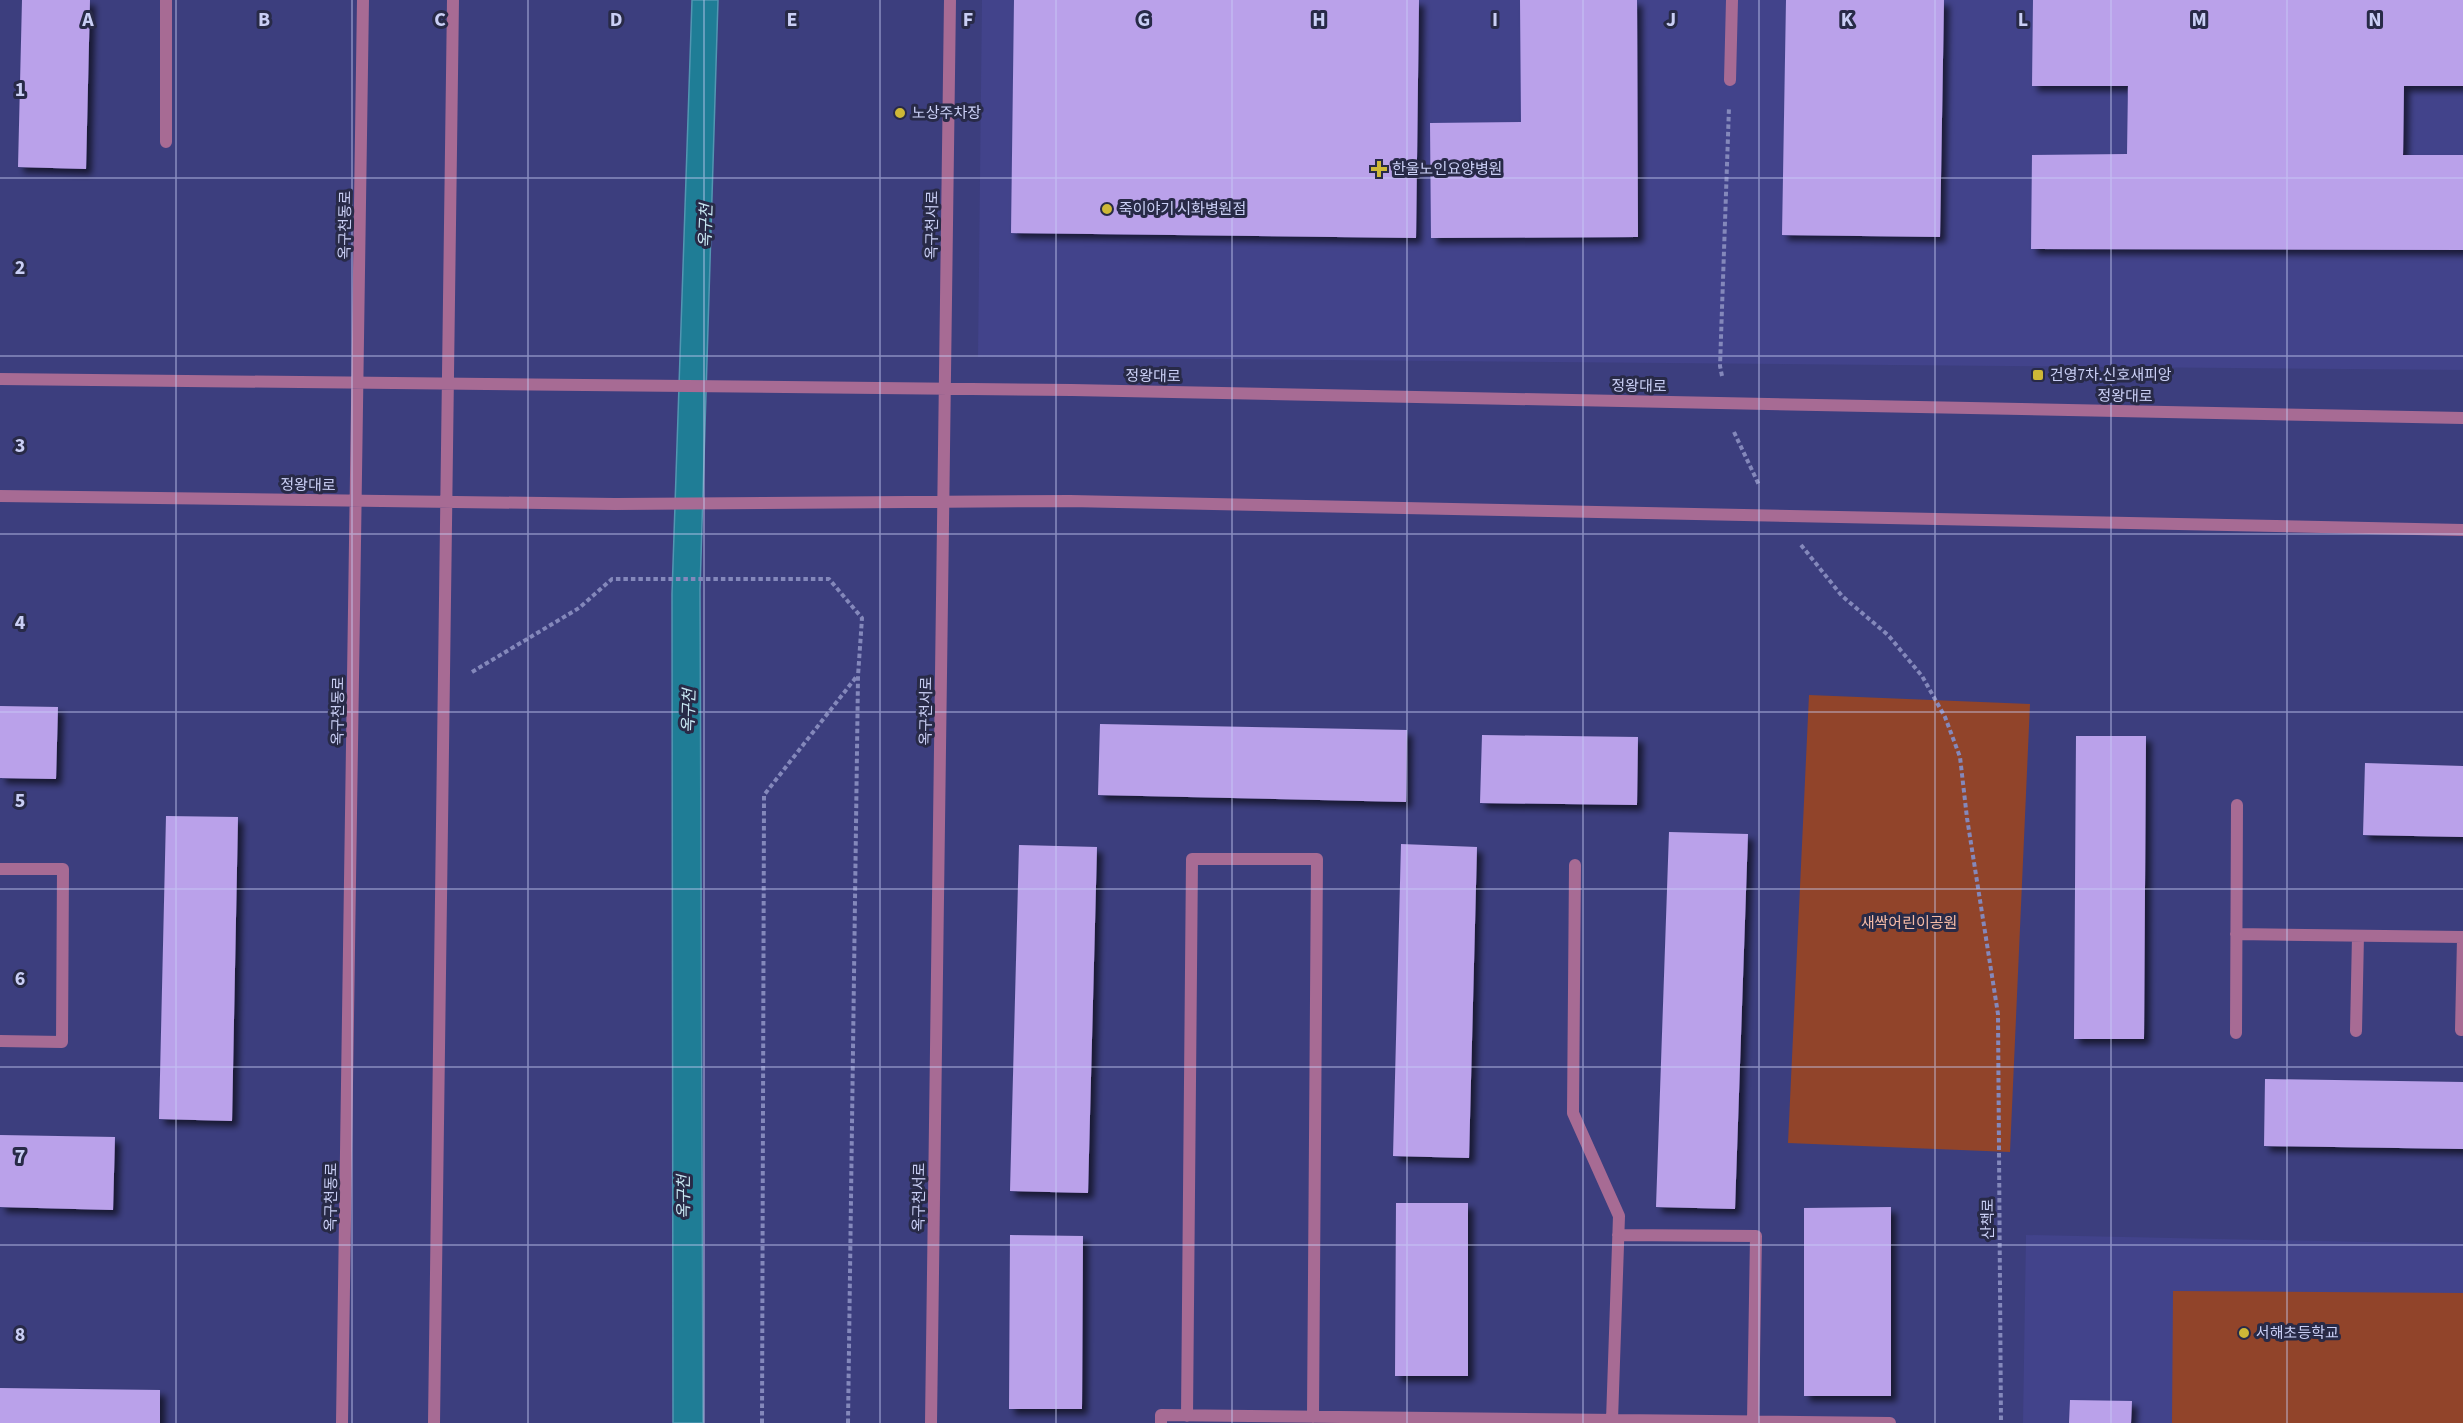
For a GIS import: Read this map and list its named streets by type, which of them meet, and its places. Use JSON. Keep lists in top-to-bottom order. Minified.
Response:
{"streets":{"street":["옥구천동로","옥구천서로","정왕대로"],"path":["산책로"]},"crossings":[["옥구천동로","정왕대로"],["옥구천서로","정왕대로"]],"water":["옥구천"],"parks":["새싹어린이공원"],"places":{"other":["노상주차장","죽이야기 시화병원점","서해초등학교"],"health":["한울노인요양병원"],"transit":["건영7차.신호새피앙"]},"grid":{"columns":["A","B","C","D","E","F","G","H","I","J","K","L","M","N"],"rows":["1","2","3","4","5","6","7","8"]}}
